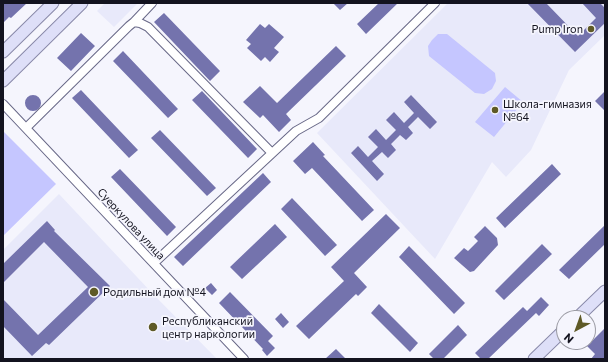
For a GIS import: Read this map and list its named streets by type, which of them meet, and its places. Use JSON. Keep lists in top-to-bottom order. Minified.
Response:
{"streets":{"street":["Суеркулова улица"]},"places":["Pump Iron","Школа-гимназия №64","Родильный дом №4","Республиканский центр наркологии"],"north":"bottom left"}
